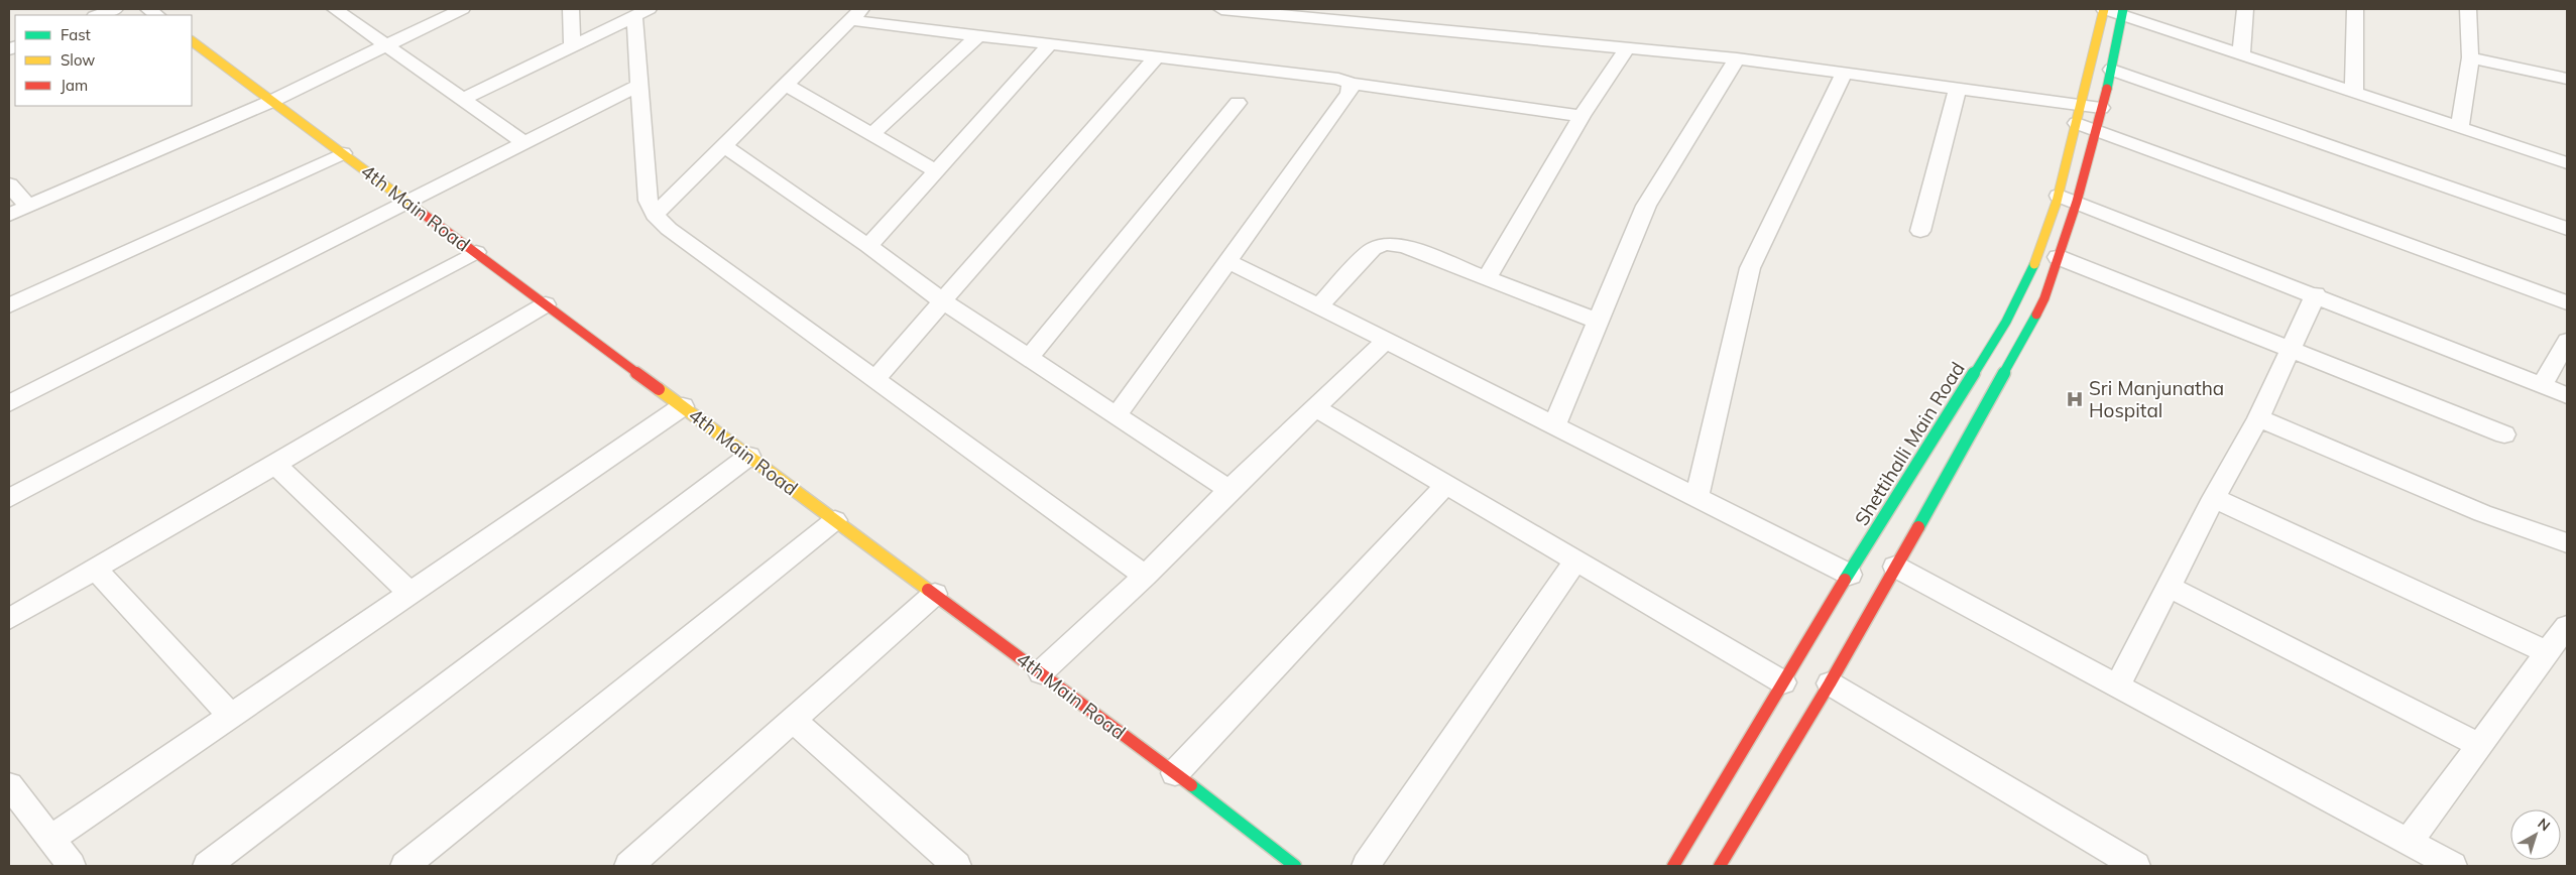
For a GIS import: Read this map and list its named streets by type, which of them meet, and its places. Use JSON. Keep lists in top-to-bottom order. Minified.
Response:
{"streets":{"main road":["4th Main Road","Shettihalli Main Road"]},"places":{"hospital":["Sri Manjunatha Hospital"]},"legend":["Fast","Slow","Jam"],"north":"top right"}
